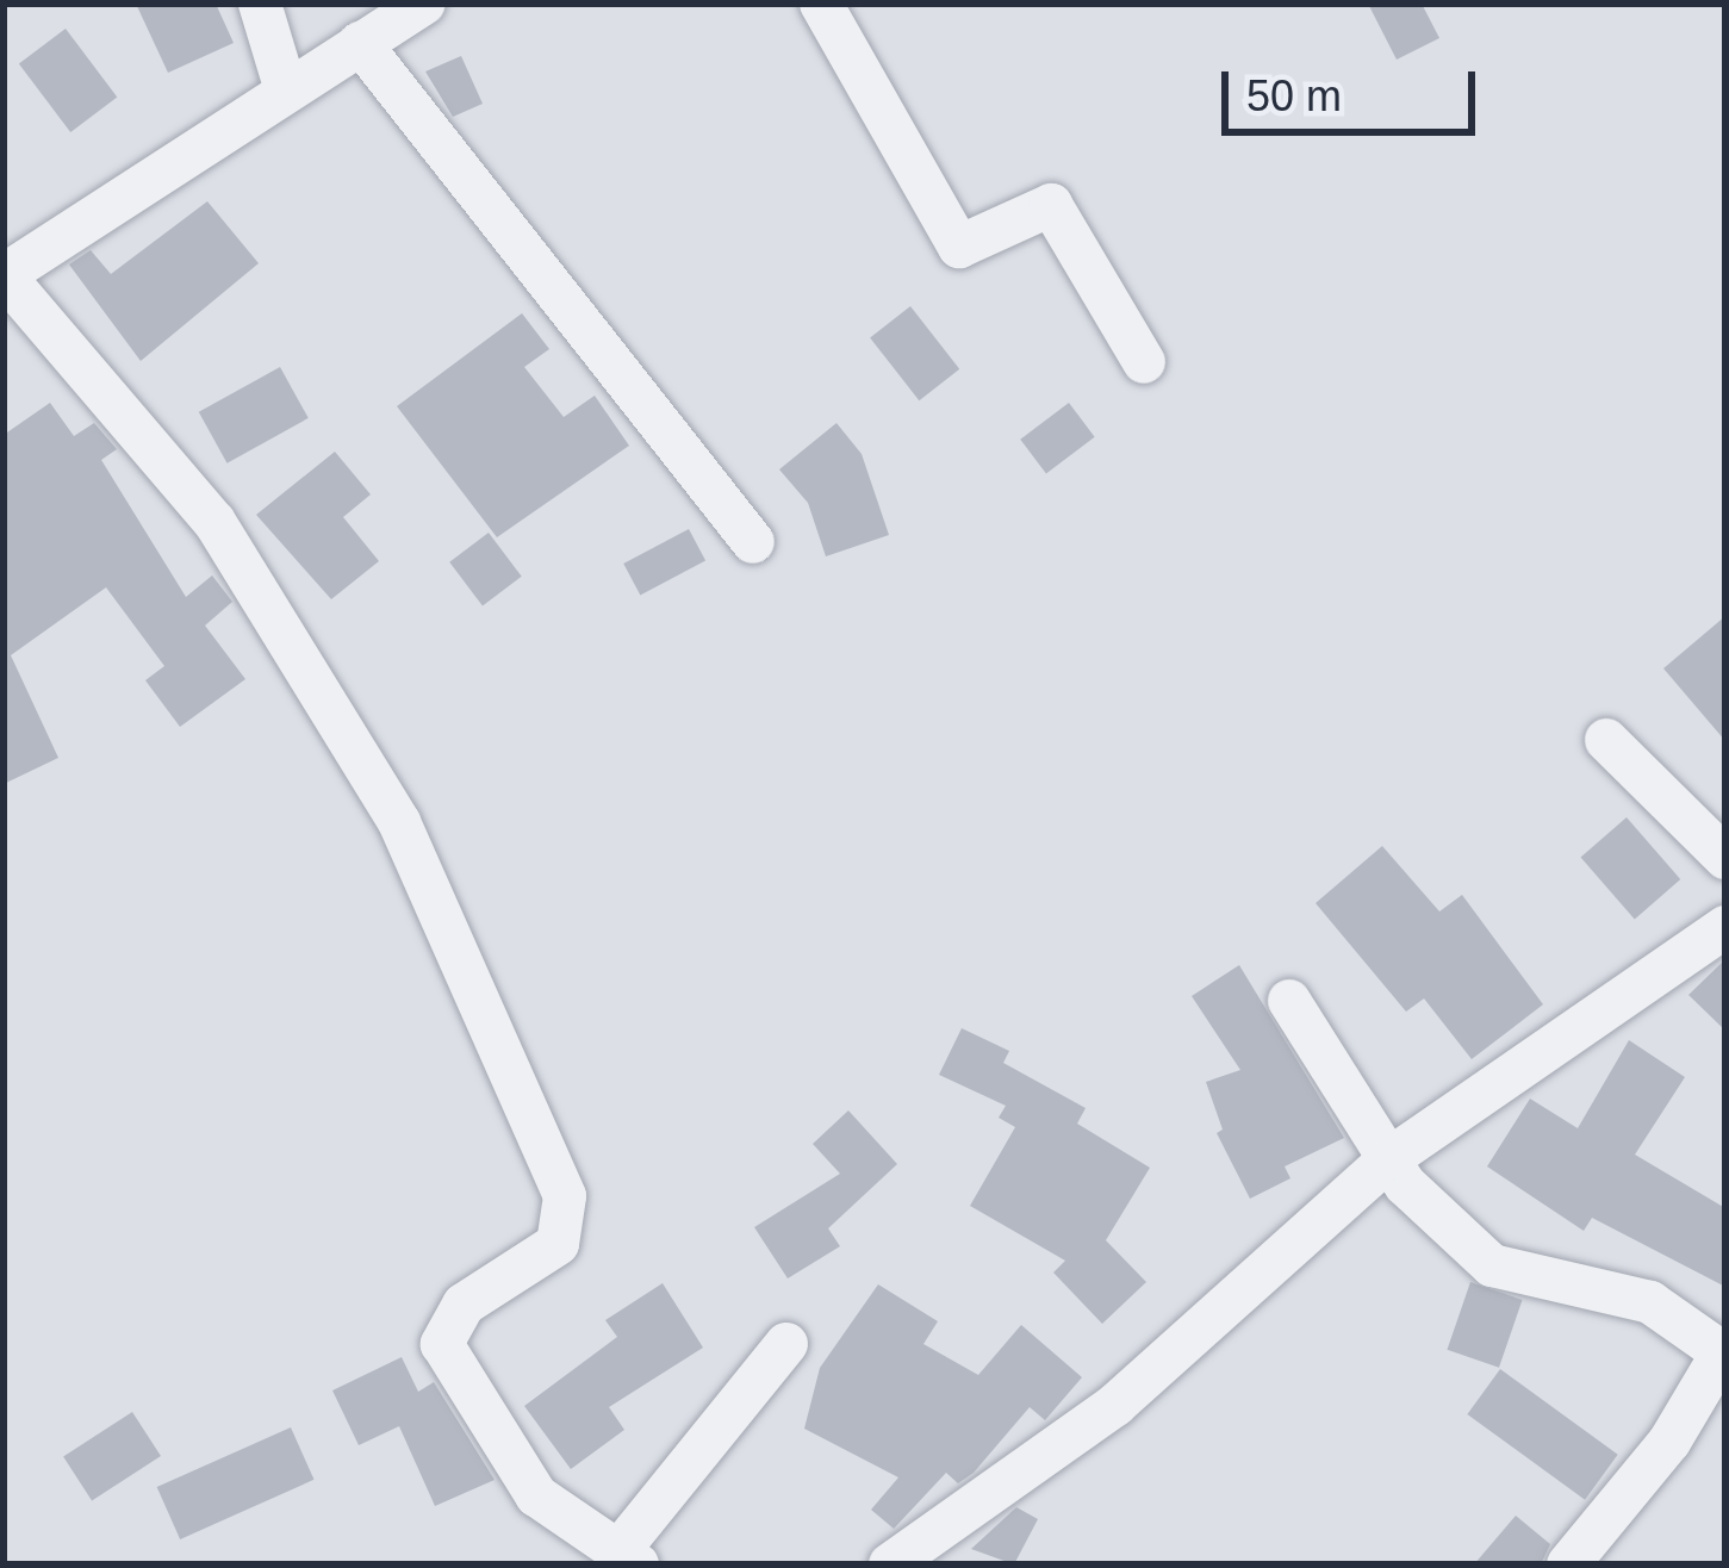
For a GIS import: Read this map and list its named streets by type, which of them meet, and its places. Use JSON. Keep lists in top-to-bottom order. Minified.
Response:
{"scale_bar":"50 m"}
